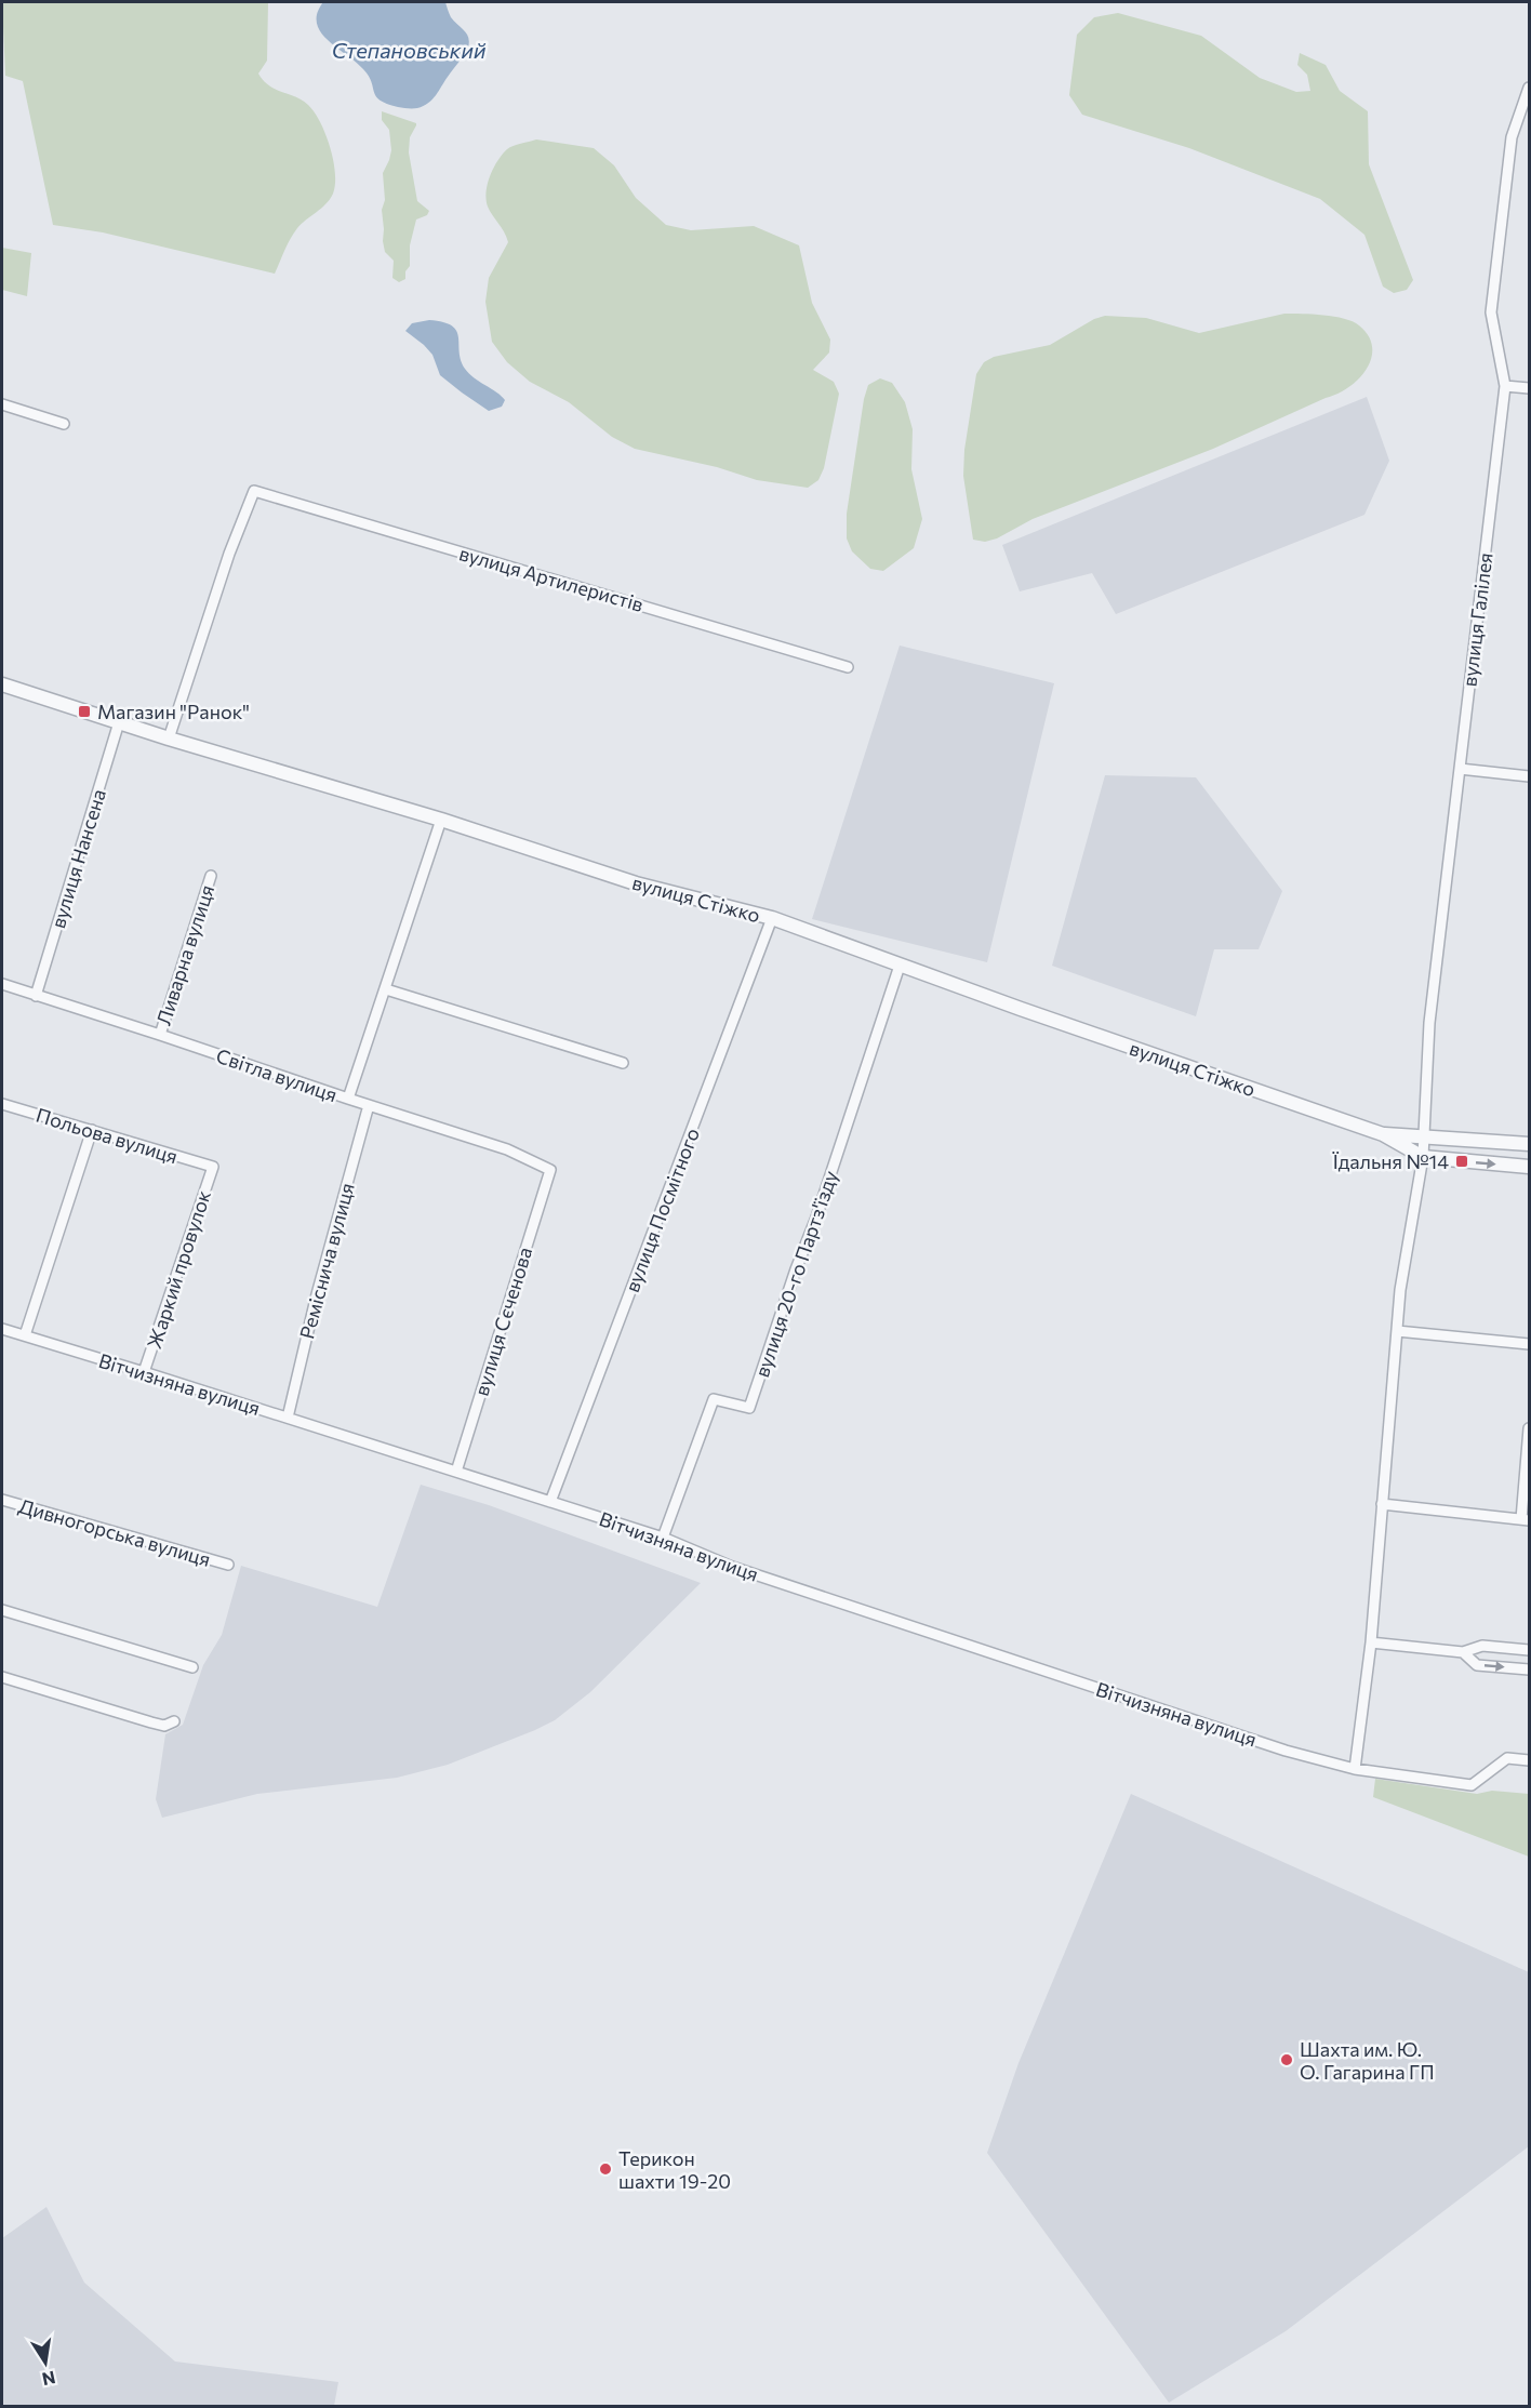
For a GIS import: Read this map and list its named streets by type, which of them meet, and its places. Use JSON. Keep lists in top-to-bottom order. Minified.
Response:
{"streets":{"street":["вулиця Артилеристів","вулиця Галілея","вулиця Нансена","вулиця Стіжко","Ливарна вулиця","Світла вулиця","Польова вулиця","вулиця Посмітного","Реміснича вулиця","Жаркий провулок","вулиця 20-го Партз'їзду","вулиця Сєченова","Вітчизняна вулиця","Дивногорська вулиця"]},"crossings":[["вулиця Артилеристів","вулиця Стіжко"],["вулиця Галілея","вулиця Стіжко"],["вулиця Галілея","Вітчизняна вулиця"],["вулиця Нансена","вулиця Стіжко"],["вулиця Нансена","Світла вулиця"],["вулиця Стіжко","вулиця Посмітного"],["вулиця Стіжко","вулиця 20-го Партз'їзду"],["Ливарна вулиця","Світла вулиця"],["Світла вулиця","Реміснича вулиця"],["Світла вулиця","вулиця Сєченова"],["Польова вулиця","Жаркий провулок"],["вулиця Посмітного","Вітчизняна вулиця"],["Реміснича вулиця","Вітчизняна вулиця"],["Жаркий провулок","Вітчизняна вулиця"],["вулиця 20-го Партз'їзду","Вітчизняна вулиця"],["вулиця Сєченова","Вітчизняна вулиця"]],"water":["Степановський"],"places":{"transit":["Магазин \"Ранок\"","Їдальня №14"],"other":["Шахта им. Ю. О. Гагарина ГП","Терикон шахти 19-20"]},"north":"bottom"}
